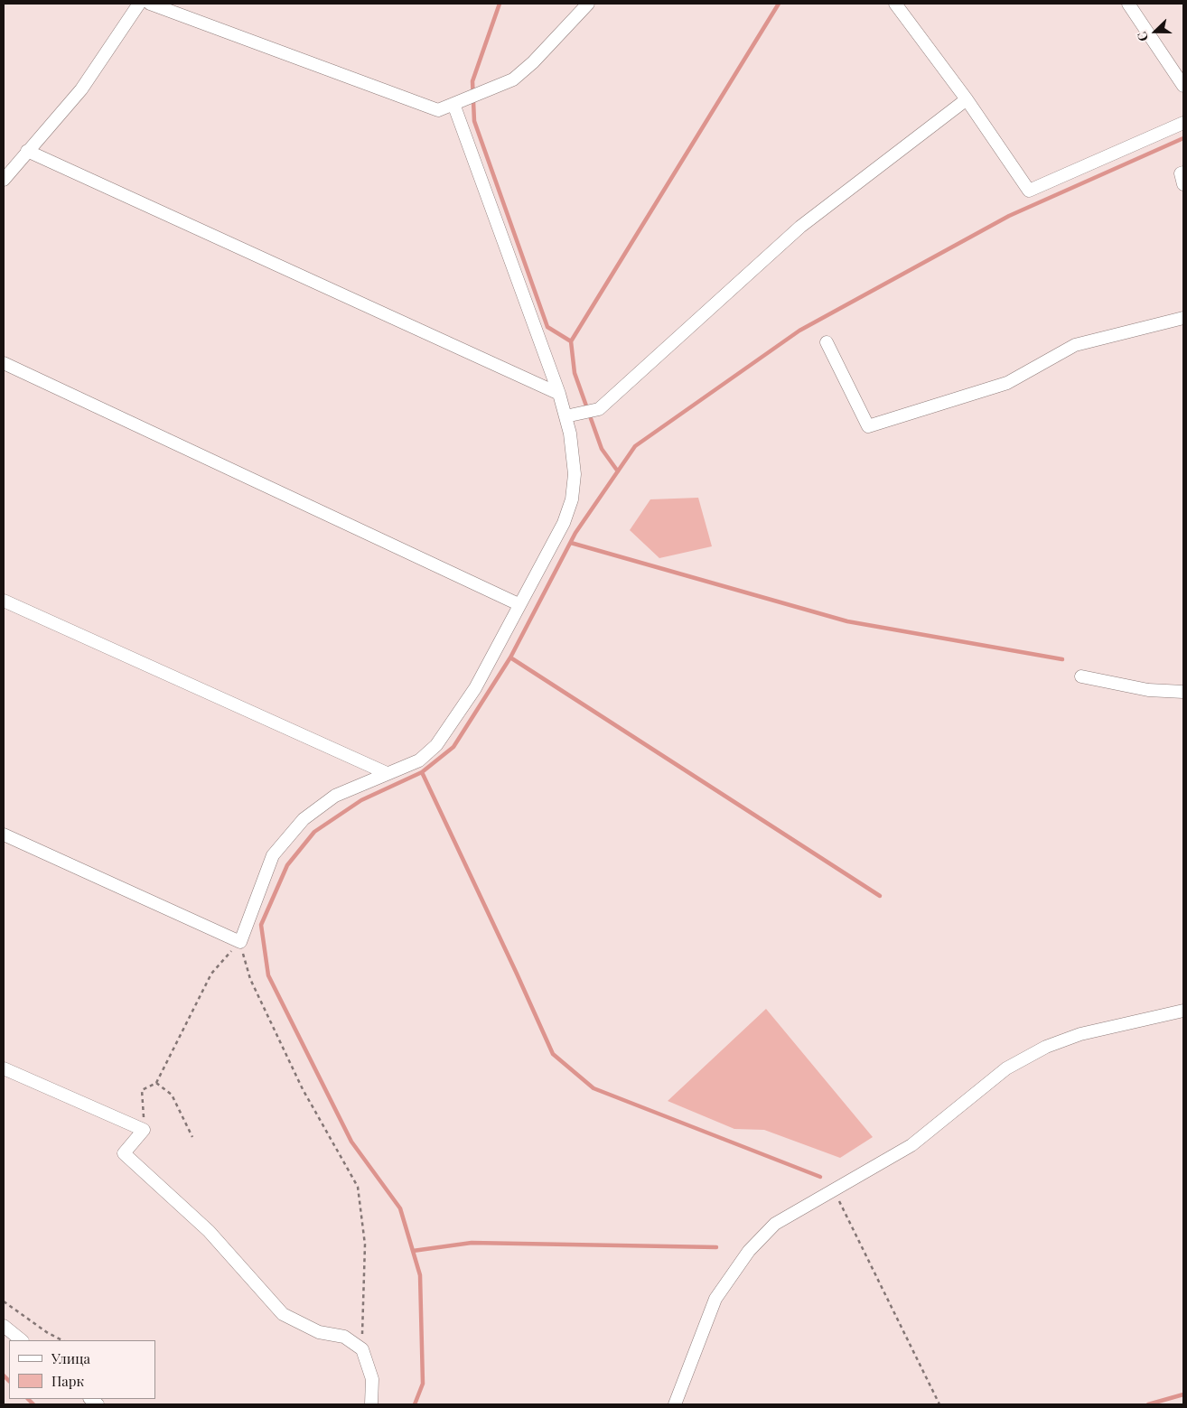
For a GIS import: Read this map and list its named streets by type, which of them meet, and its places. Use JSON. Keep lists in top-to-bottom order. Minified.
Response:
{"legend":["Улица","Парк"],"north":"left"}
